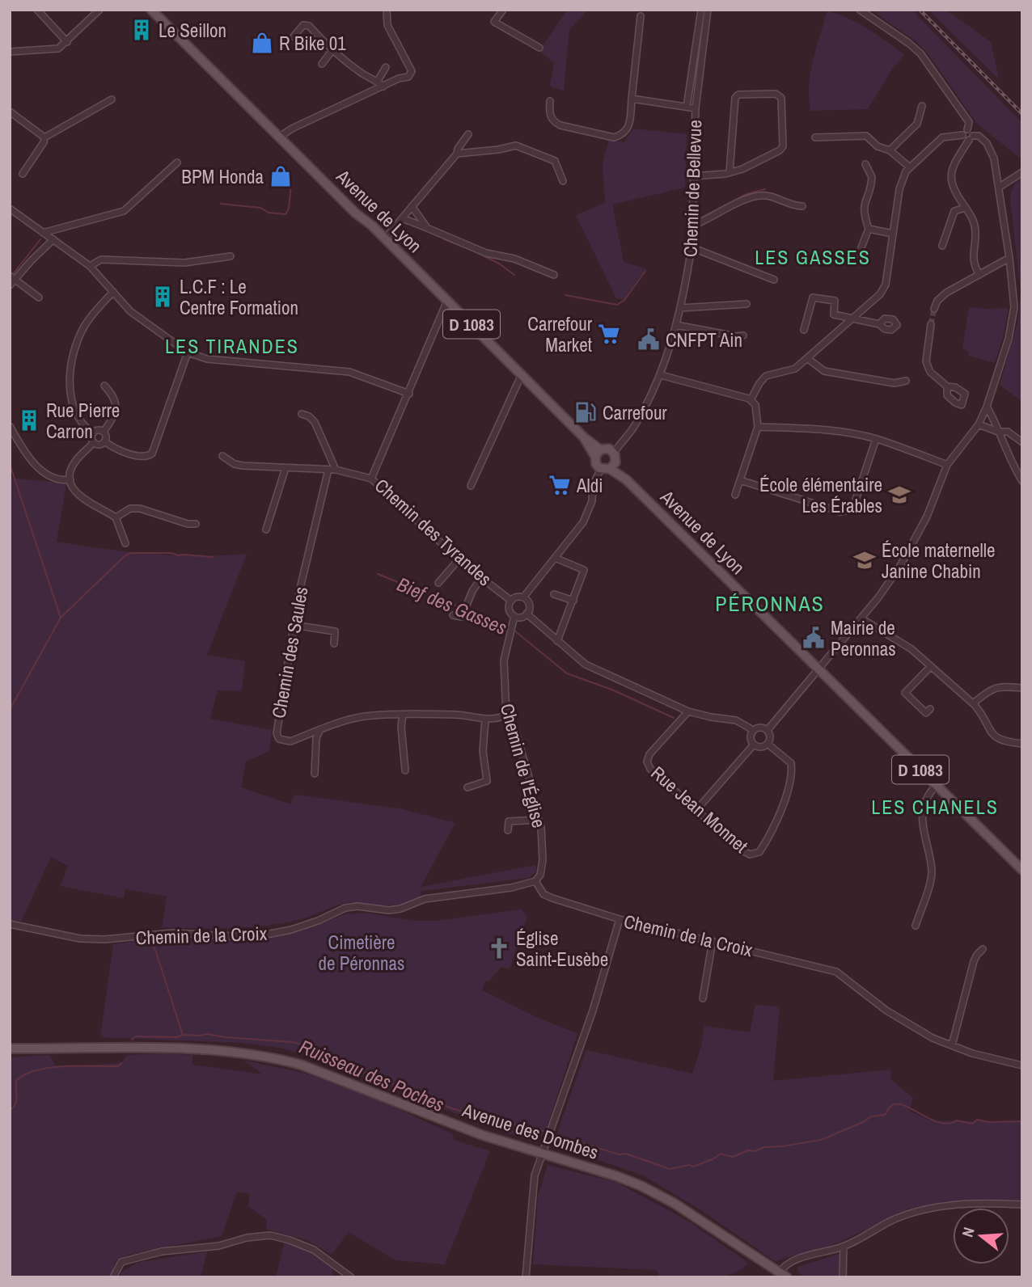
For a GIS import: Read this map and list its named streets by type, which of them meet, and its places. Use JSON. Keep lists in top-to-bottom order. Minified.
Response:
{"streets":{"main road":["Avenue de Lyon","D 1083","Avenue des Dombes"],"street":["Chemin de Bellevue","Chemin des Tyrandes","Chemin des Saules","Chemin de l'Église","Rue Jean Monnet","Chemin de la Croix"]},"crossings":[["Chemin de Bellevue","Avenue de Lyon"],["Avenue de Lyon","Chemin des Tyrandes"],["Chemin des Tyrandes","Chemin de l'Église"],["Chemin des Saules","Chemin de l'Église"],["Chemin de l'Église","Chemin de la Croix"]],"districts":["LES GASSES","LES TIRANDES","PÉRONNAS","LES CHANELS"],"water":["Bief des Gasses","Ruisseau des Poches"],"parks":["Cimetière de Péronnas"],"places":{"building":["Le Seillon","L.C.F : Le Centre Formation","Rue Pierre Carron"],"shop":["R Bike 01","BPM Honda"],"supermarket":["Carrefour Market","Aldi"],"public building":["CNFPT Ain","Mairie de Peronnas"],"fuel station":["Carrefour"],"school or university":["École élémentaire Les Érables","École maternelle Janine Chabin"],"church":["Église Saint-Eusèbe"]},"north":"left"}
